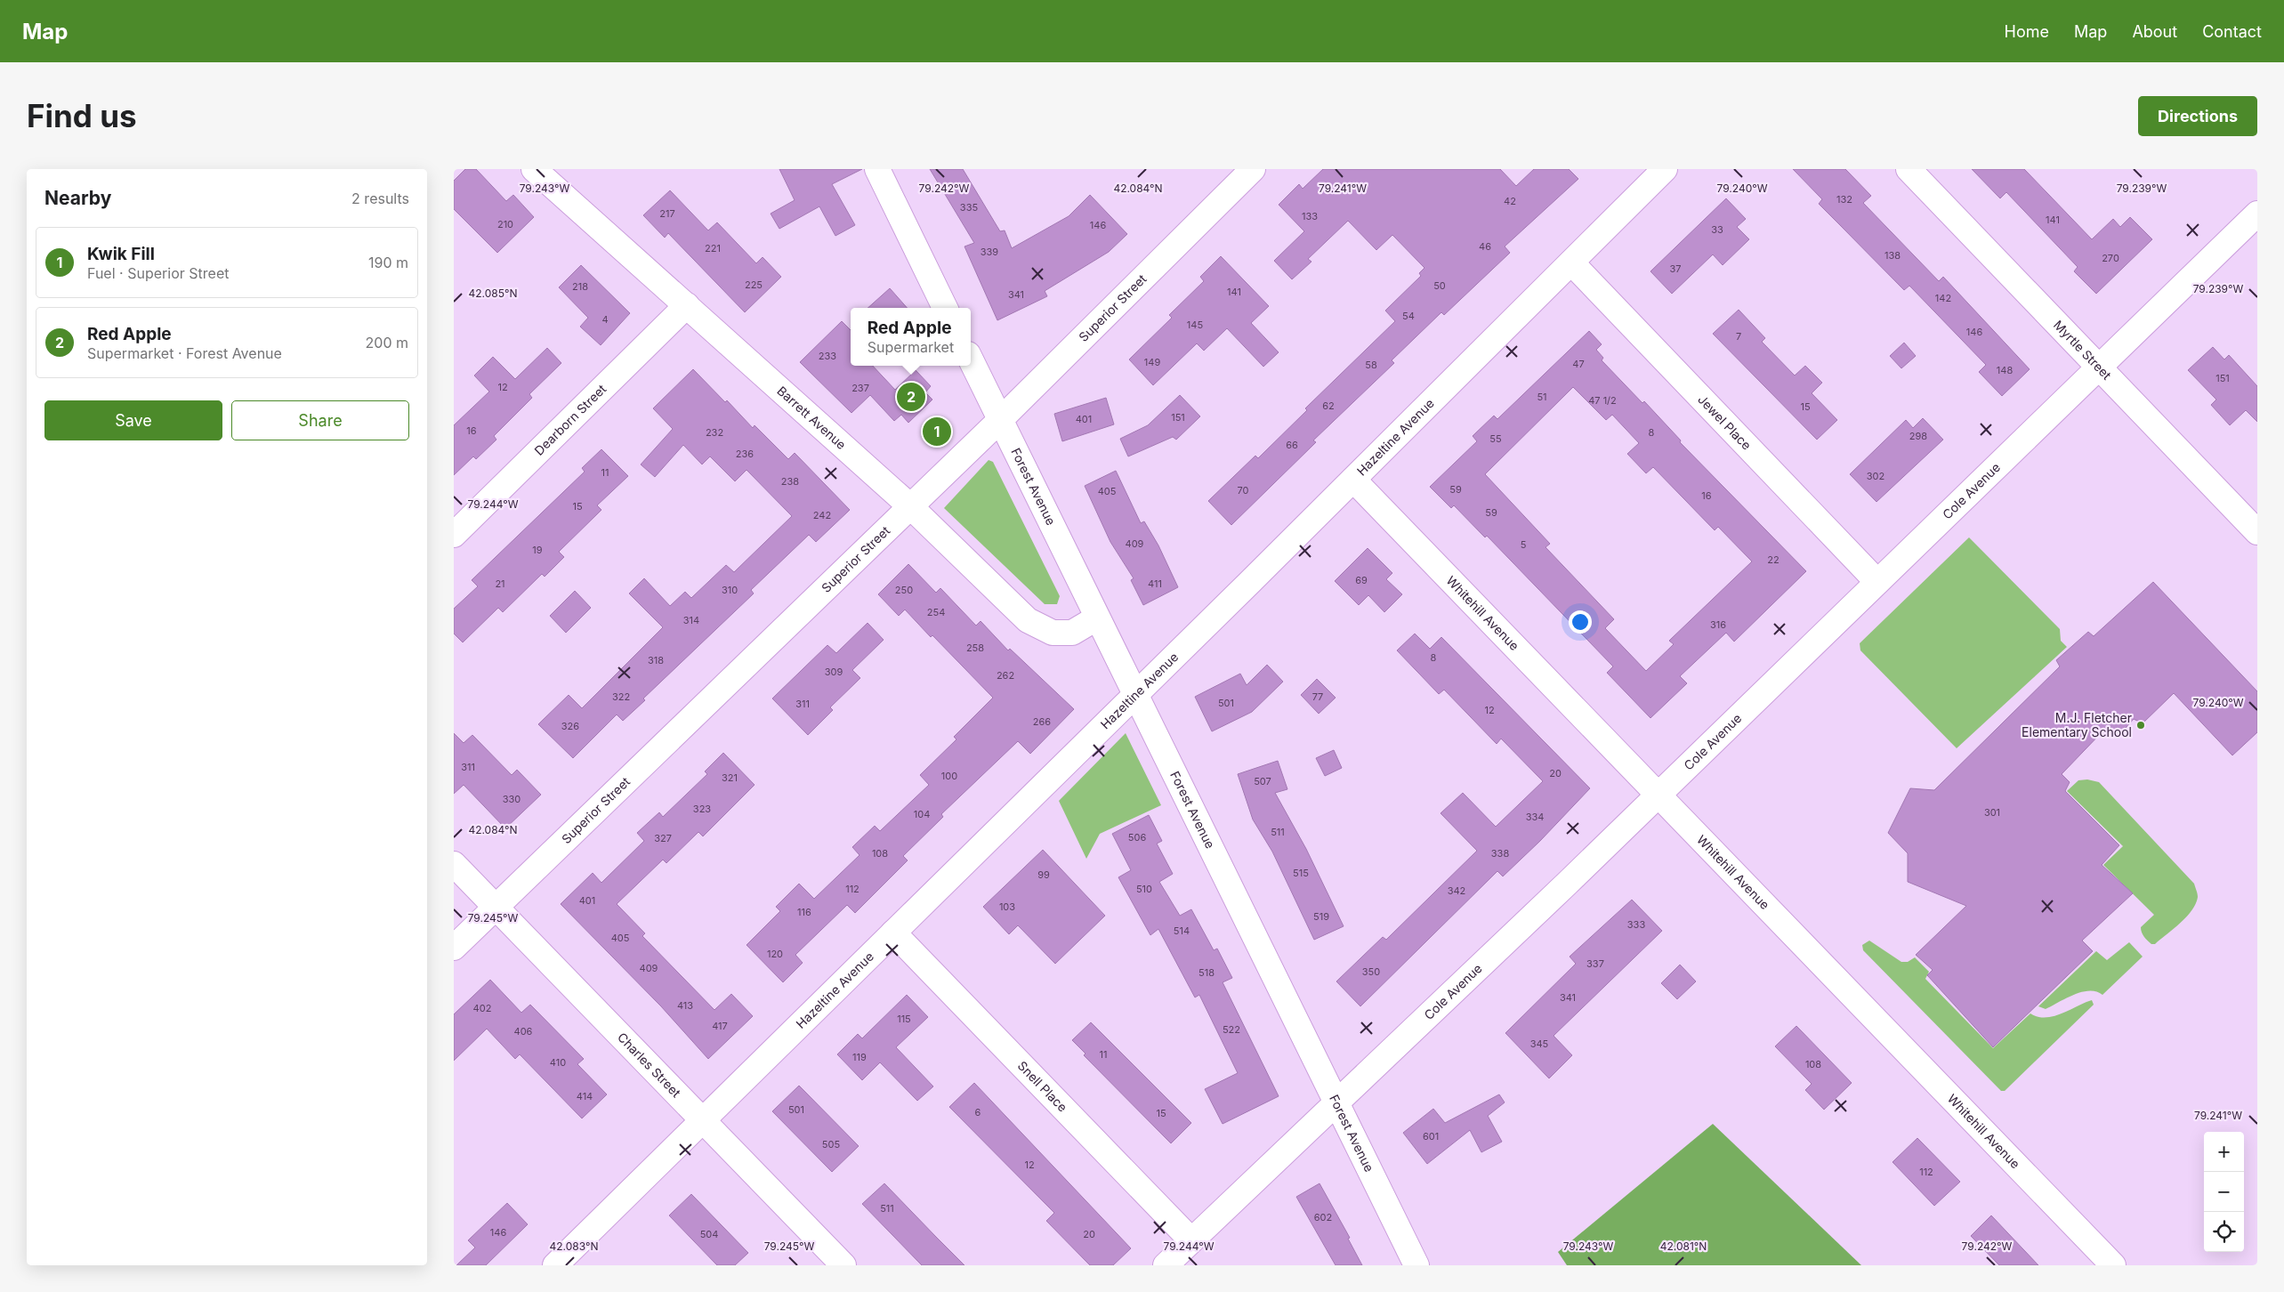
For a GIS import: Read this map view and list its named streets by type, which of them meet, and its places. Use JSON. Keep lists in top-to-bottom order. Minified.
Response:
{"streets":{"street":["Superior Street","Myrtle Street","Barrett Avenue","Dearborn Street","Jewel Place","Hazeltine Avenue","Forest Avenue","Cole Avenue","Whitehill Avenue","Charles Street","Snell Place"]},"crossings":[["Superior Street","Barrett Avenue"],["Superior Street","Forest Avenue"],["Superior Street","Charles Street"],["Myrtle Street","Cole Avenue"],["Barrett Avenue","Dearborn Street"],["Barrett Avenue","Forest Avenue"],["Jewel Place","Hazeltine Avenue"],["Jewel Place","Cole Avenue"],["Hazeltine Avenue","Forest Avenue"],["Hazeltine Avenue","Whitehill Avenue"],["Hazeltine Avenue","Charles Street"],["Hazeltine Avenue","Snell Place"],["Forest Avenue","Cole Avenue"],["Cole Avenue","Whitehill Avenue"],["Cole Avenue","Snell Place"]],"places":["M.J. Fletcher Elementary School"],"house_numbers":["132","42","335","217","133","141","210","146","33","46","221","339","138","270","37","225","50","218","141","341","142","54","4","145","146","7","233","149","47","58","148","151","12","237","51","47 1/2","62","15","151","401","16","232","8","298","55","66","236","11","302","238","59","70","405","16","15","59","242","409","5","19","22","69","21","411","310","250","254","314","316","258","8","318","309","262","322","77","501","311","12","266","326","311","20","100","321","507","330","323","301","104","334","511","506","327","108","338","515","99","112","510","342","401","103","116","519","333","514","405","120","337","409","350","518","341","413","402","115","417","522","406","345","11","119","410","108","414","501","6","15","601","505","12","112","511","602","146","504","20"],"page":{"header":"Map","nav":["Home","Map","About","Contact"],"buttons":["Directions",["Save","Share"]],"title":"Find us","heading":["Nearby","2 results"],"list":[{"mark":"1","name":"Kwik Fill","note":"Fuel · Superior Street","value":"190 m"},{"mark":"2","name":"Red Apple","note":"Supermarket · Forest Avenue","value":"200 m"}],"popup":["Red Apple","Supermarket"],"pins":["2","1"],"map_buttons":["+","−"]},"coordinates":["42.084°N","79.242°W","79.241°W","79.240°W","79.243°W","79.239°W","42.085°N","79.244°W","79.245°W","42.083°N","42.081°N"]}
